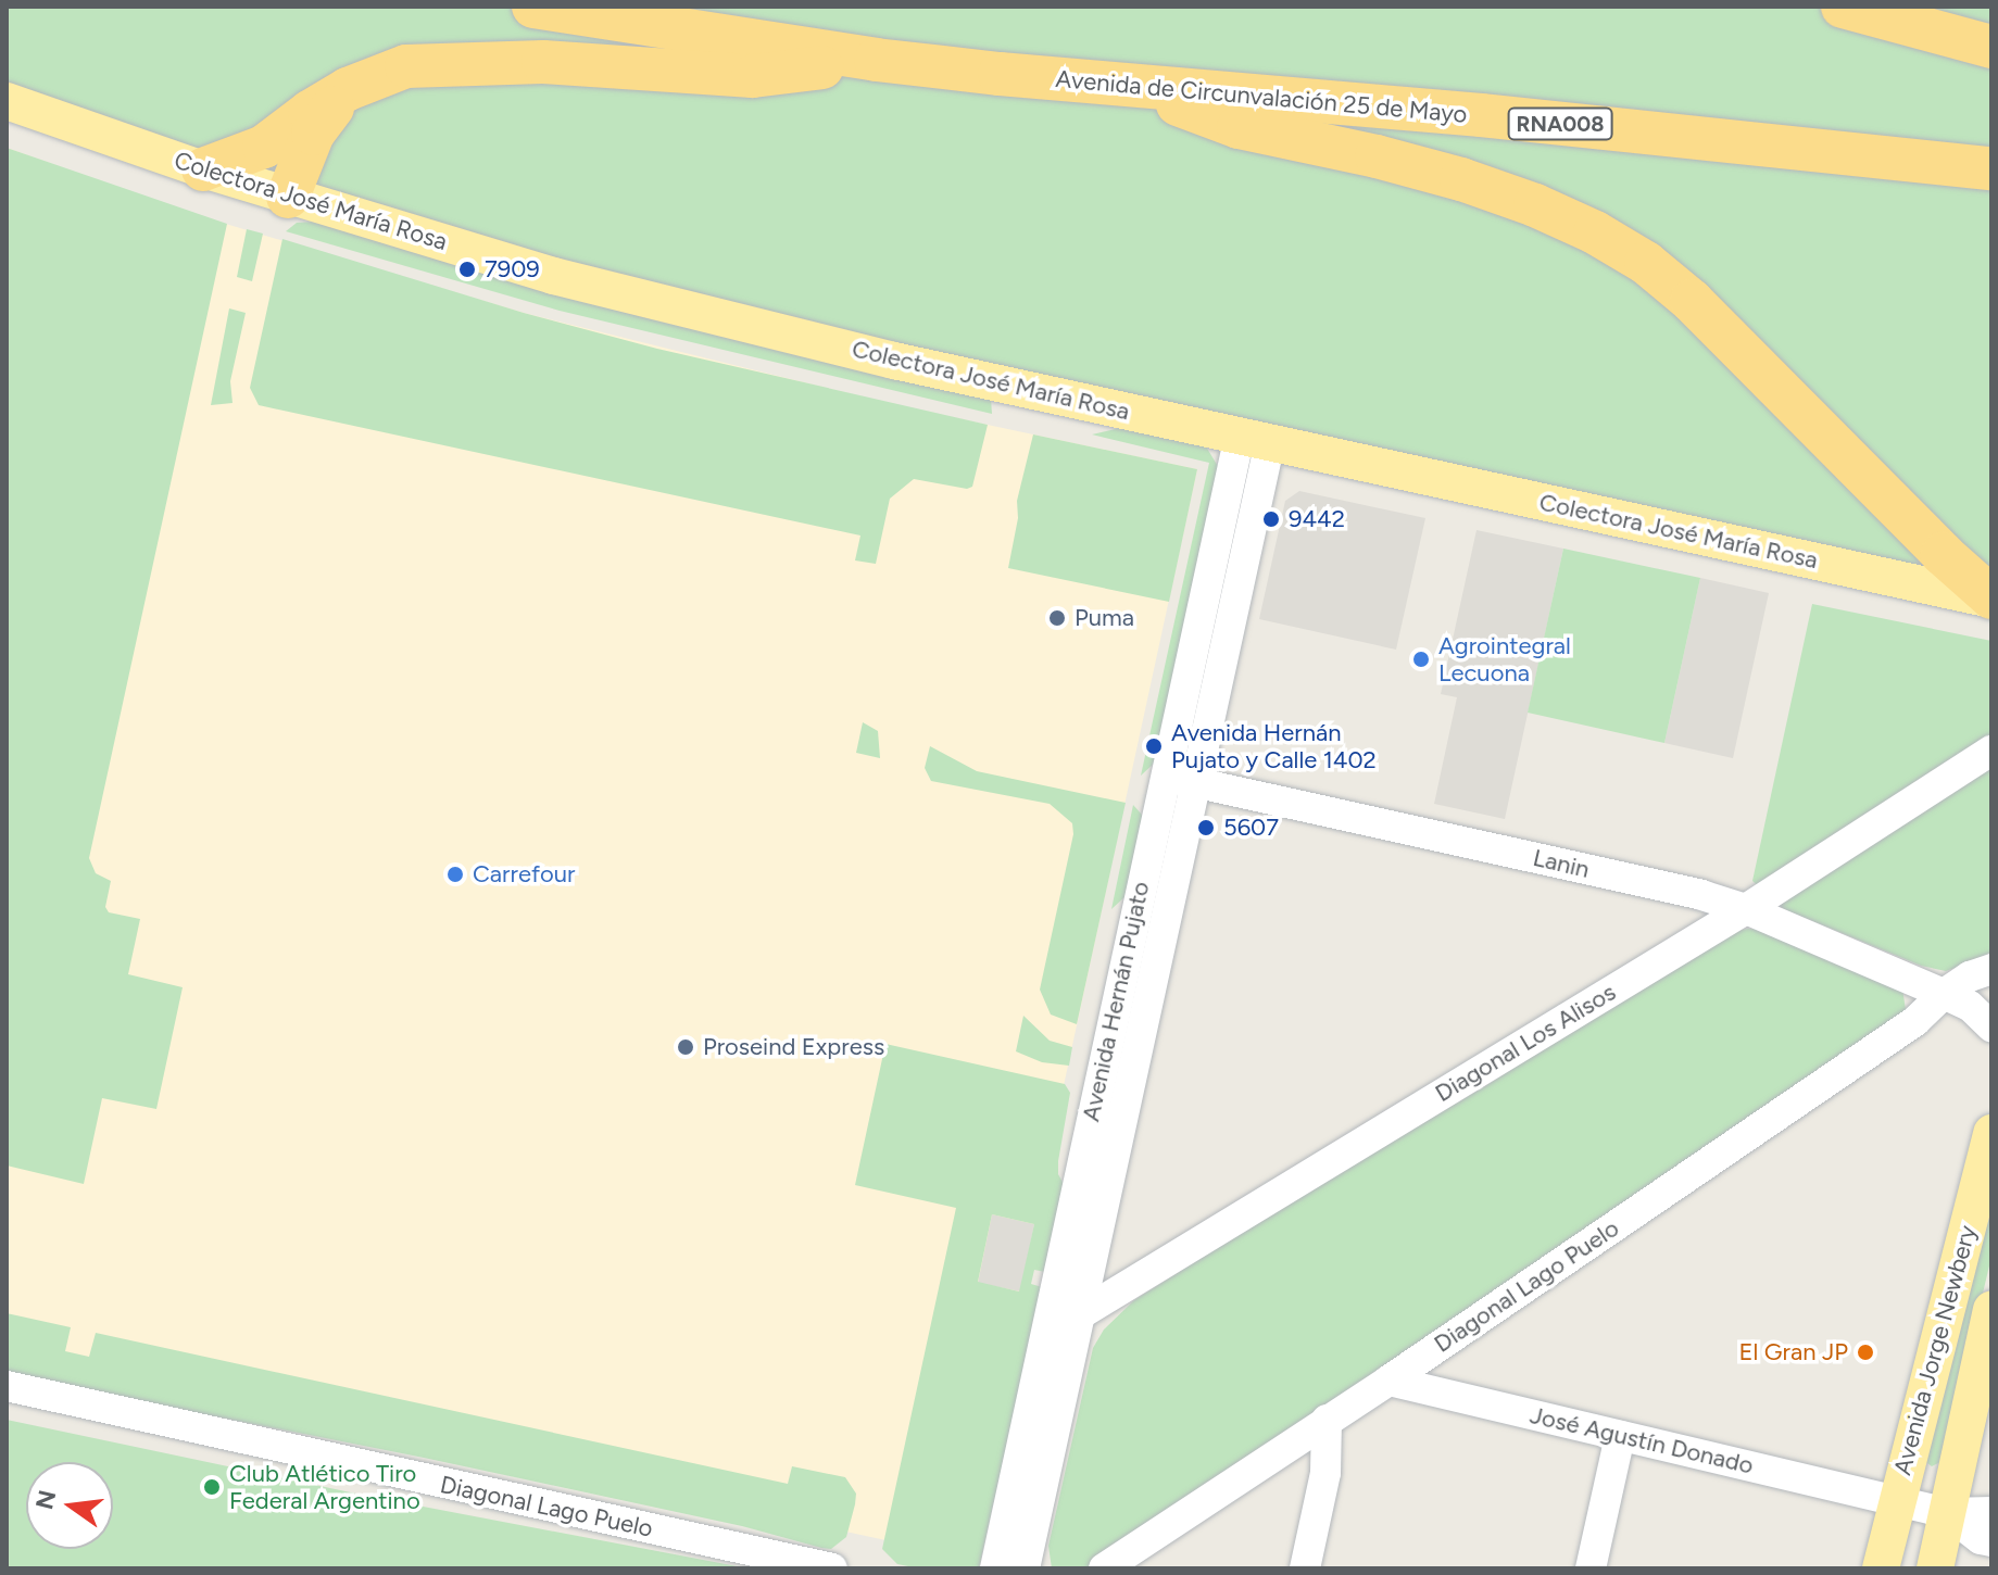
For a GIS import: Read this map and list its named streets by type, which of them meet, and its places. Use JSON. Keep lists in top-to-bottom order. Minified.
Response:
{"streets":{"highway":["Avenida de Circunvalación 25 de Mayo","RNA008"],"main road":["Colectora José María Rosa","Avenida Jorge Newbery"],"street":["Lanin","Avenida Hernán Pujato","Diagonal Los Alisos","Diagonal Lago Puelo","José Agustín Donado"]},"crossings":[["Colectora José María Rosa","Avenida Hernán Pujato"],["Lanin","Avenida Hernán Pujato"],["Lanin","Diagonal Los Alisos"],["Lanin","Diagonal Lago Puelo"],["Avenida Hernán Pujato","Diagonal Los Alisos"],["Diagonal Lago Puelo","José Agustín Donado"],["Avenida Jorge Newbery","José Agustín Donado"]],"places":["7909","9442","Puma","Agrointegral Lecuona","Avenida Hernán Pujato y Calle 1402","5607","Carrefour","Proseind Express","El Gran JP","Club Atlético Tiro Federal Argentino"],"north":"left"}
